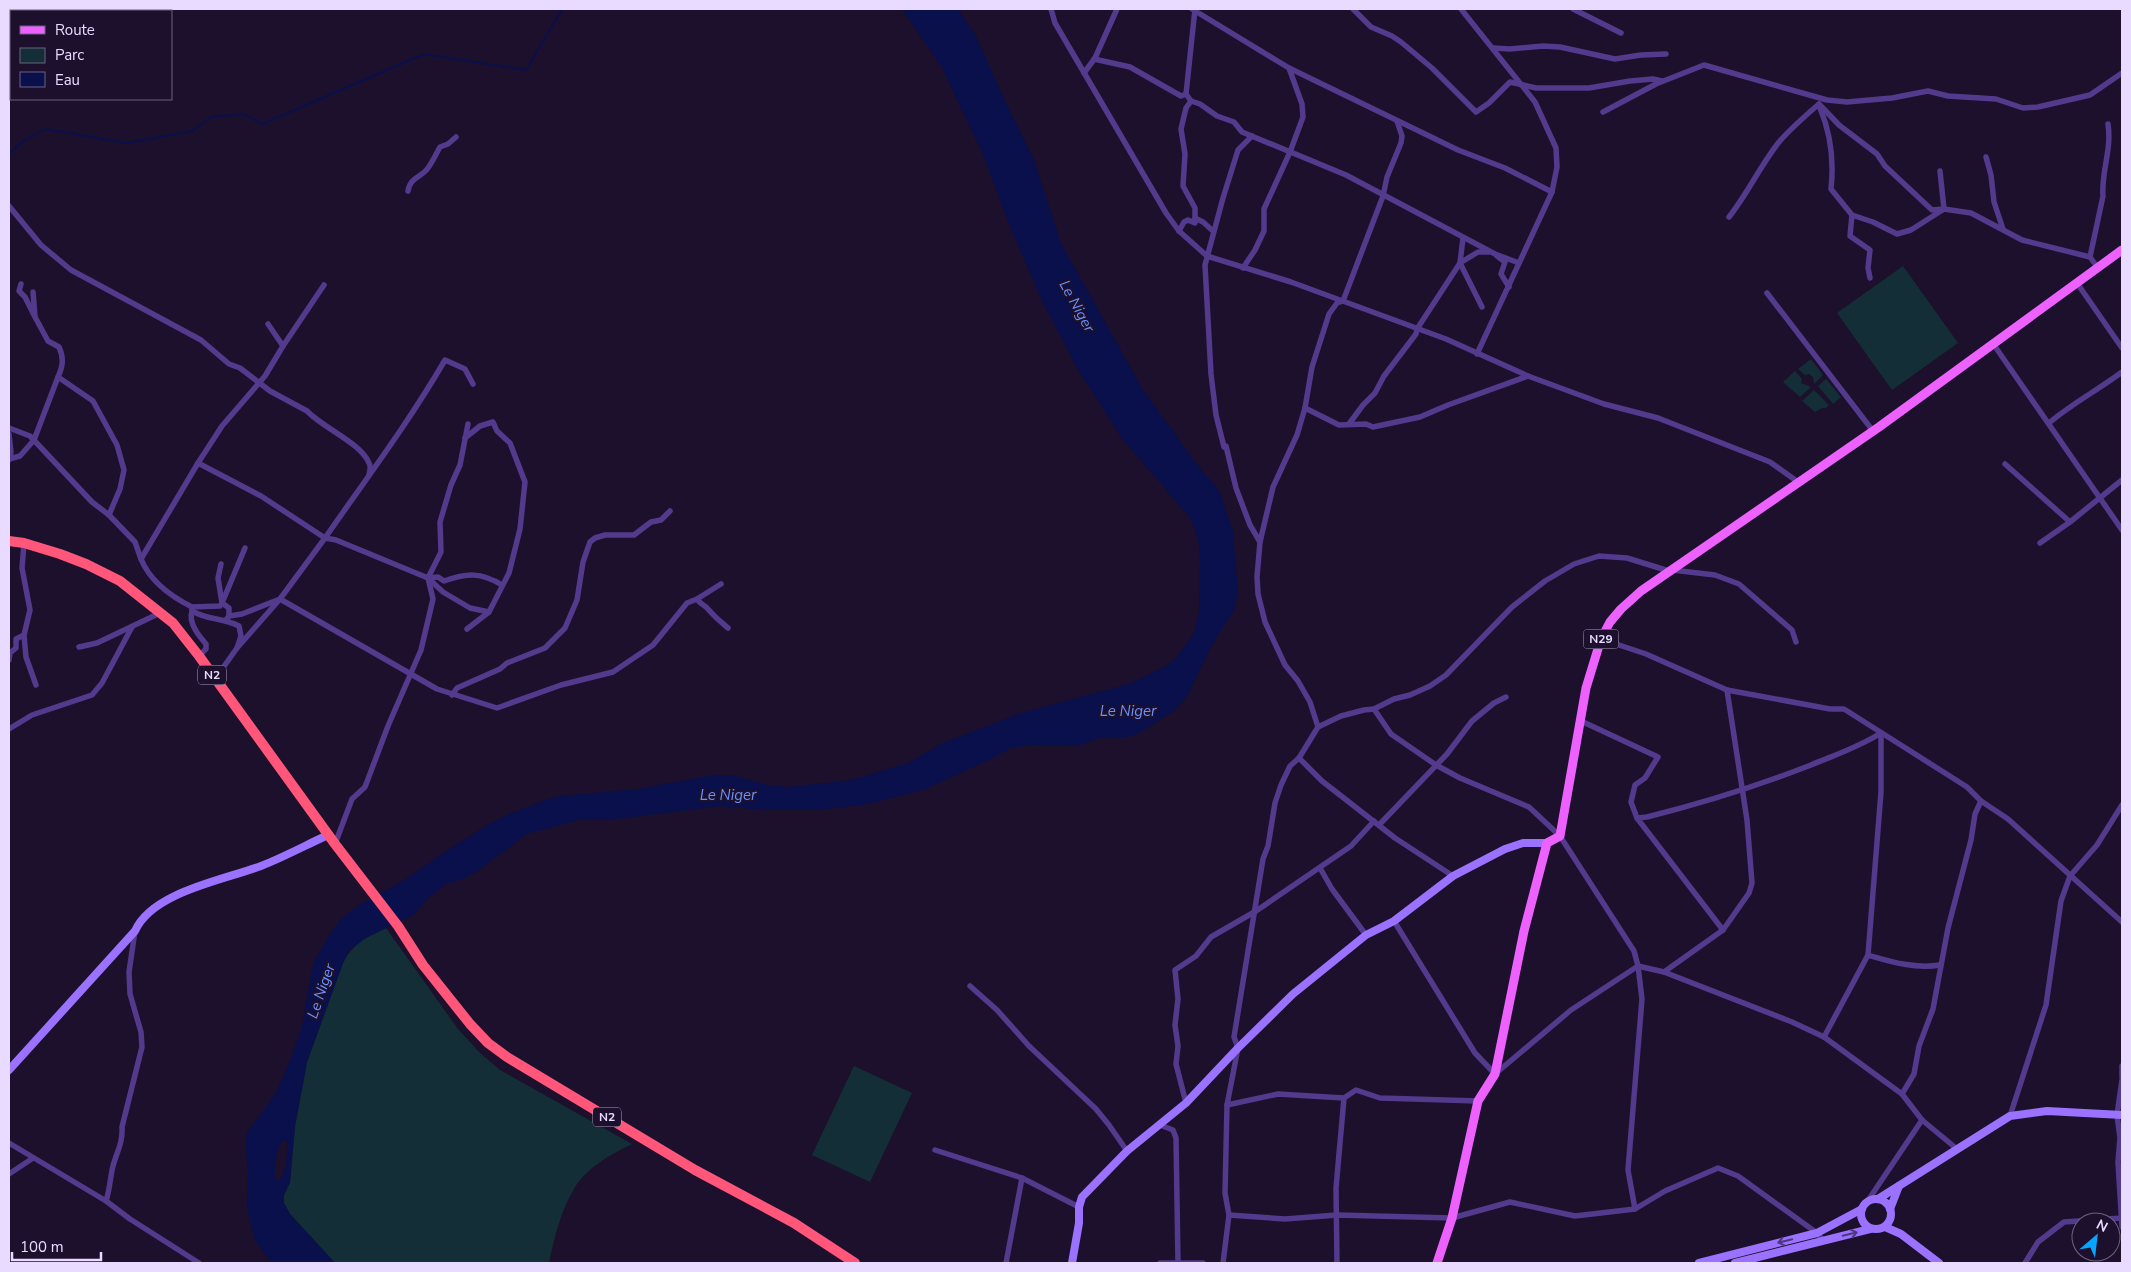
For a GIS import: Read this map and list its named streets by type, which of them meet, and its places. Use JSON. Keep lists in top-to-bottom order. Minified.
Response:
{"streets":{"highway":["N2"],"main road":["N29"]},"water":["Le Niger"],"legend":["Route","Parc","Eau"],"scale_bar":"100 m","north":"top right"}
